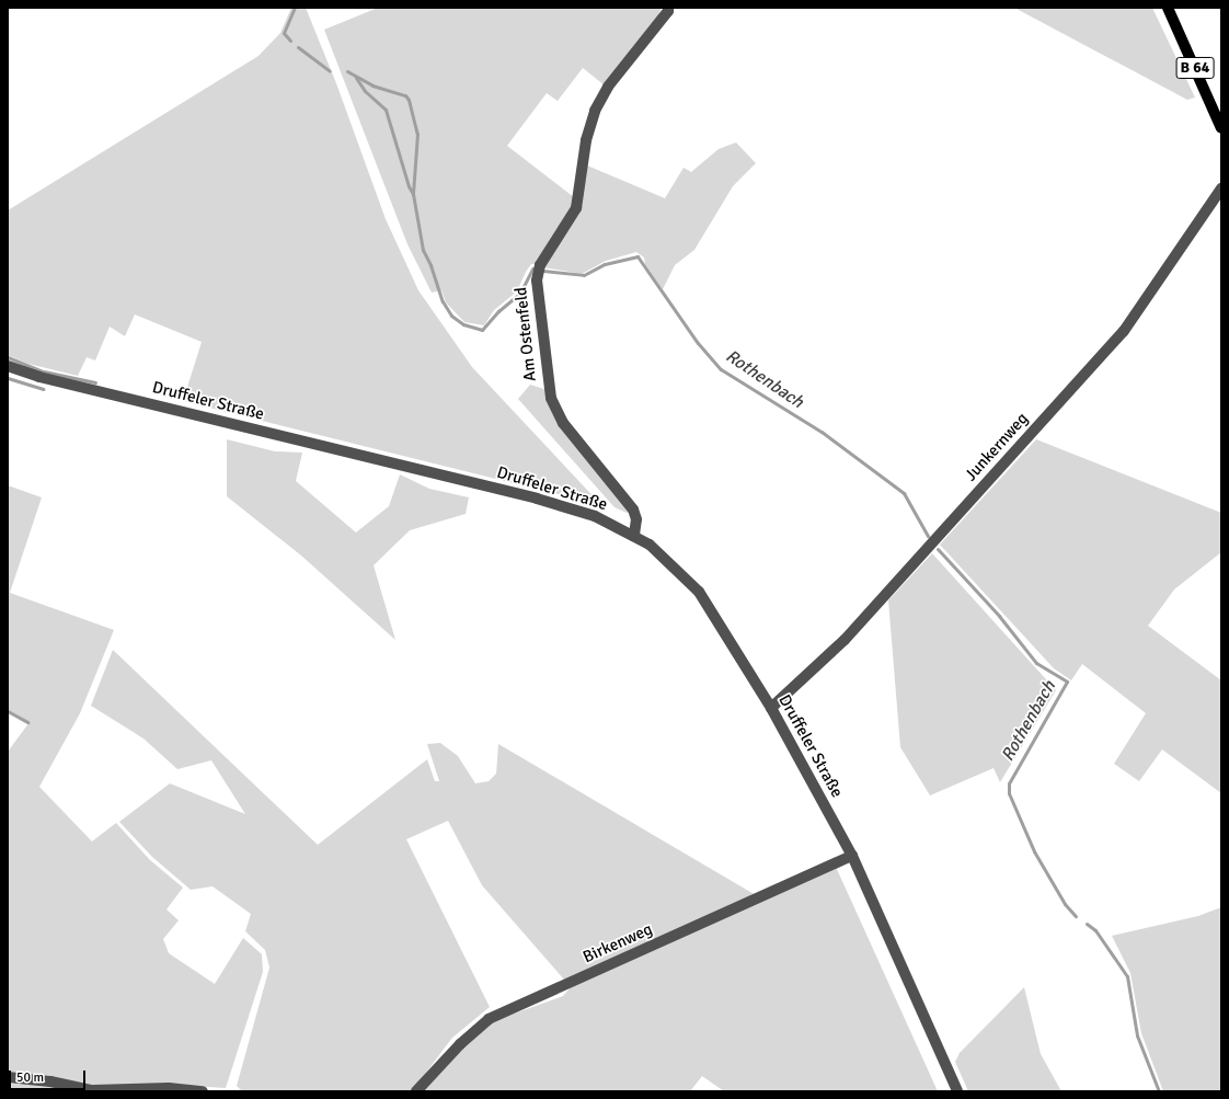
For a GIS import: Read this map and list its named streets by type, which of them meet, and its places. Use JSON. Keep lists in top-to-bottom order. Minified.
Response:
{"streets":{"main road":["B 64"],"street":["Am Ostenfeld","Druffeler Straße","Junkernweg","Birkenweg"]},"crossings":[["Am Ostenfeld","Druffeler Straße"],["Druffeler Straße","Junkernweg"],["Druffeler Straße","Birkenweg"]],"water":["Rothenbach"],"scale_bar":"50 m"}
